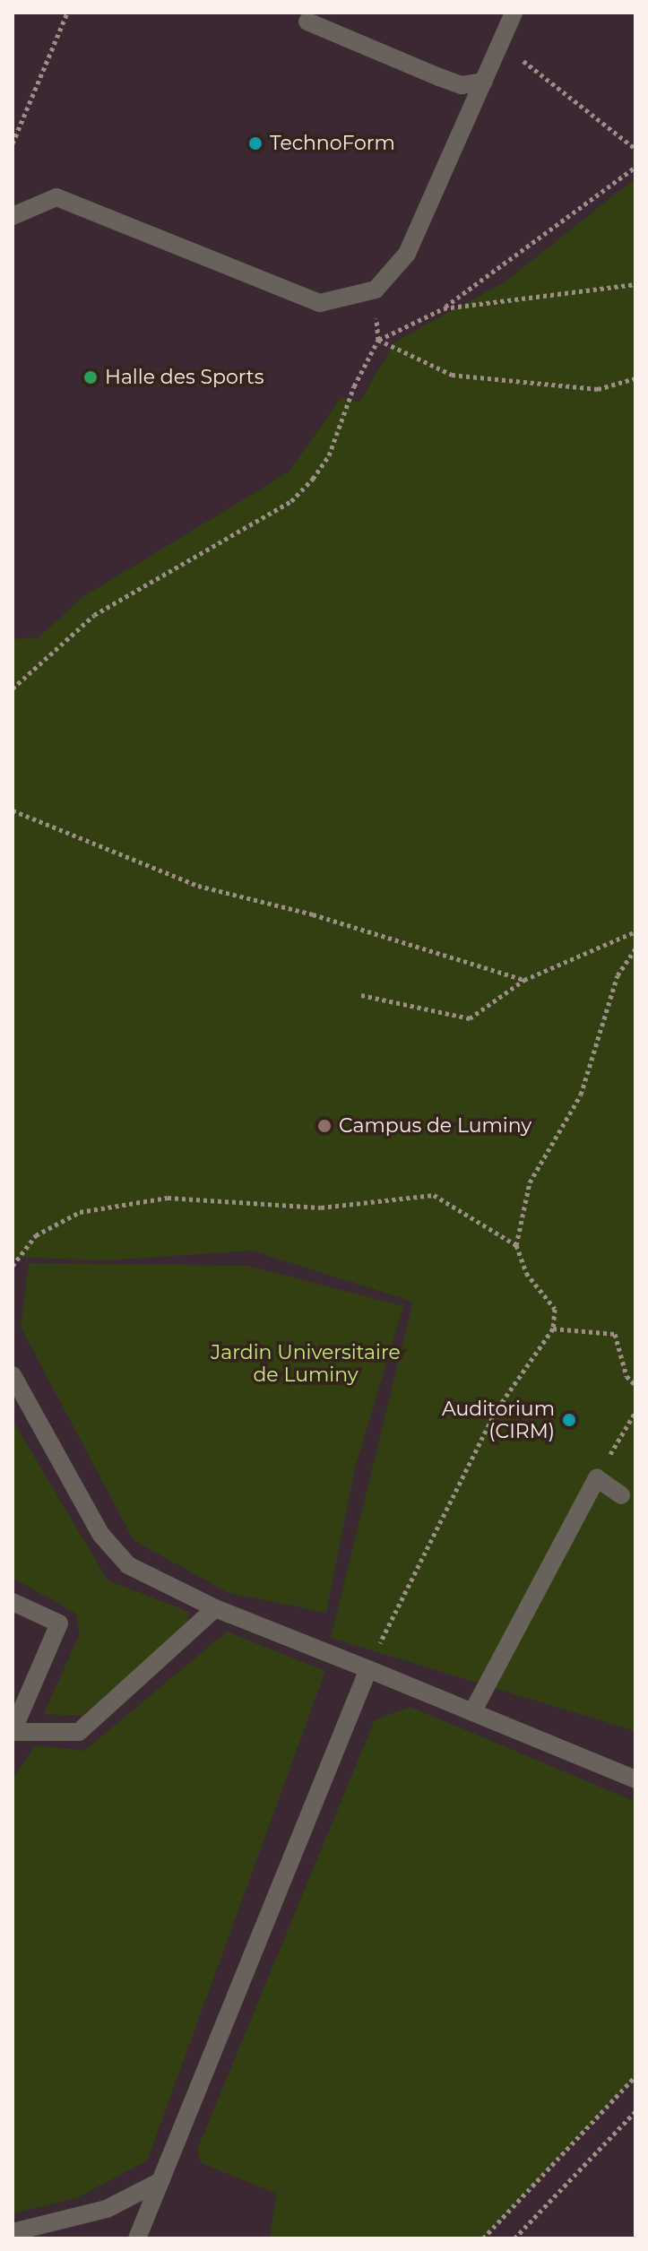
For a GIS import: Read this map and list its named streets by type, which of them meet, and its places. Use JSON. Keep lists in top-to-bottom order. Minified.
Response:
{"parks":["Jardin Universitaire de Luminy"],"places":["TechnoForm","Halle des Sports","Campus de Luminy","Auditorium (CIRM)"]}
